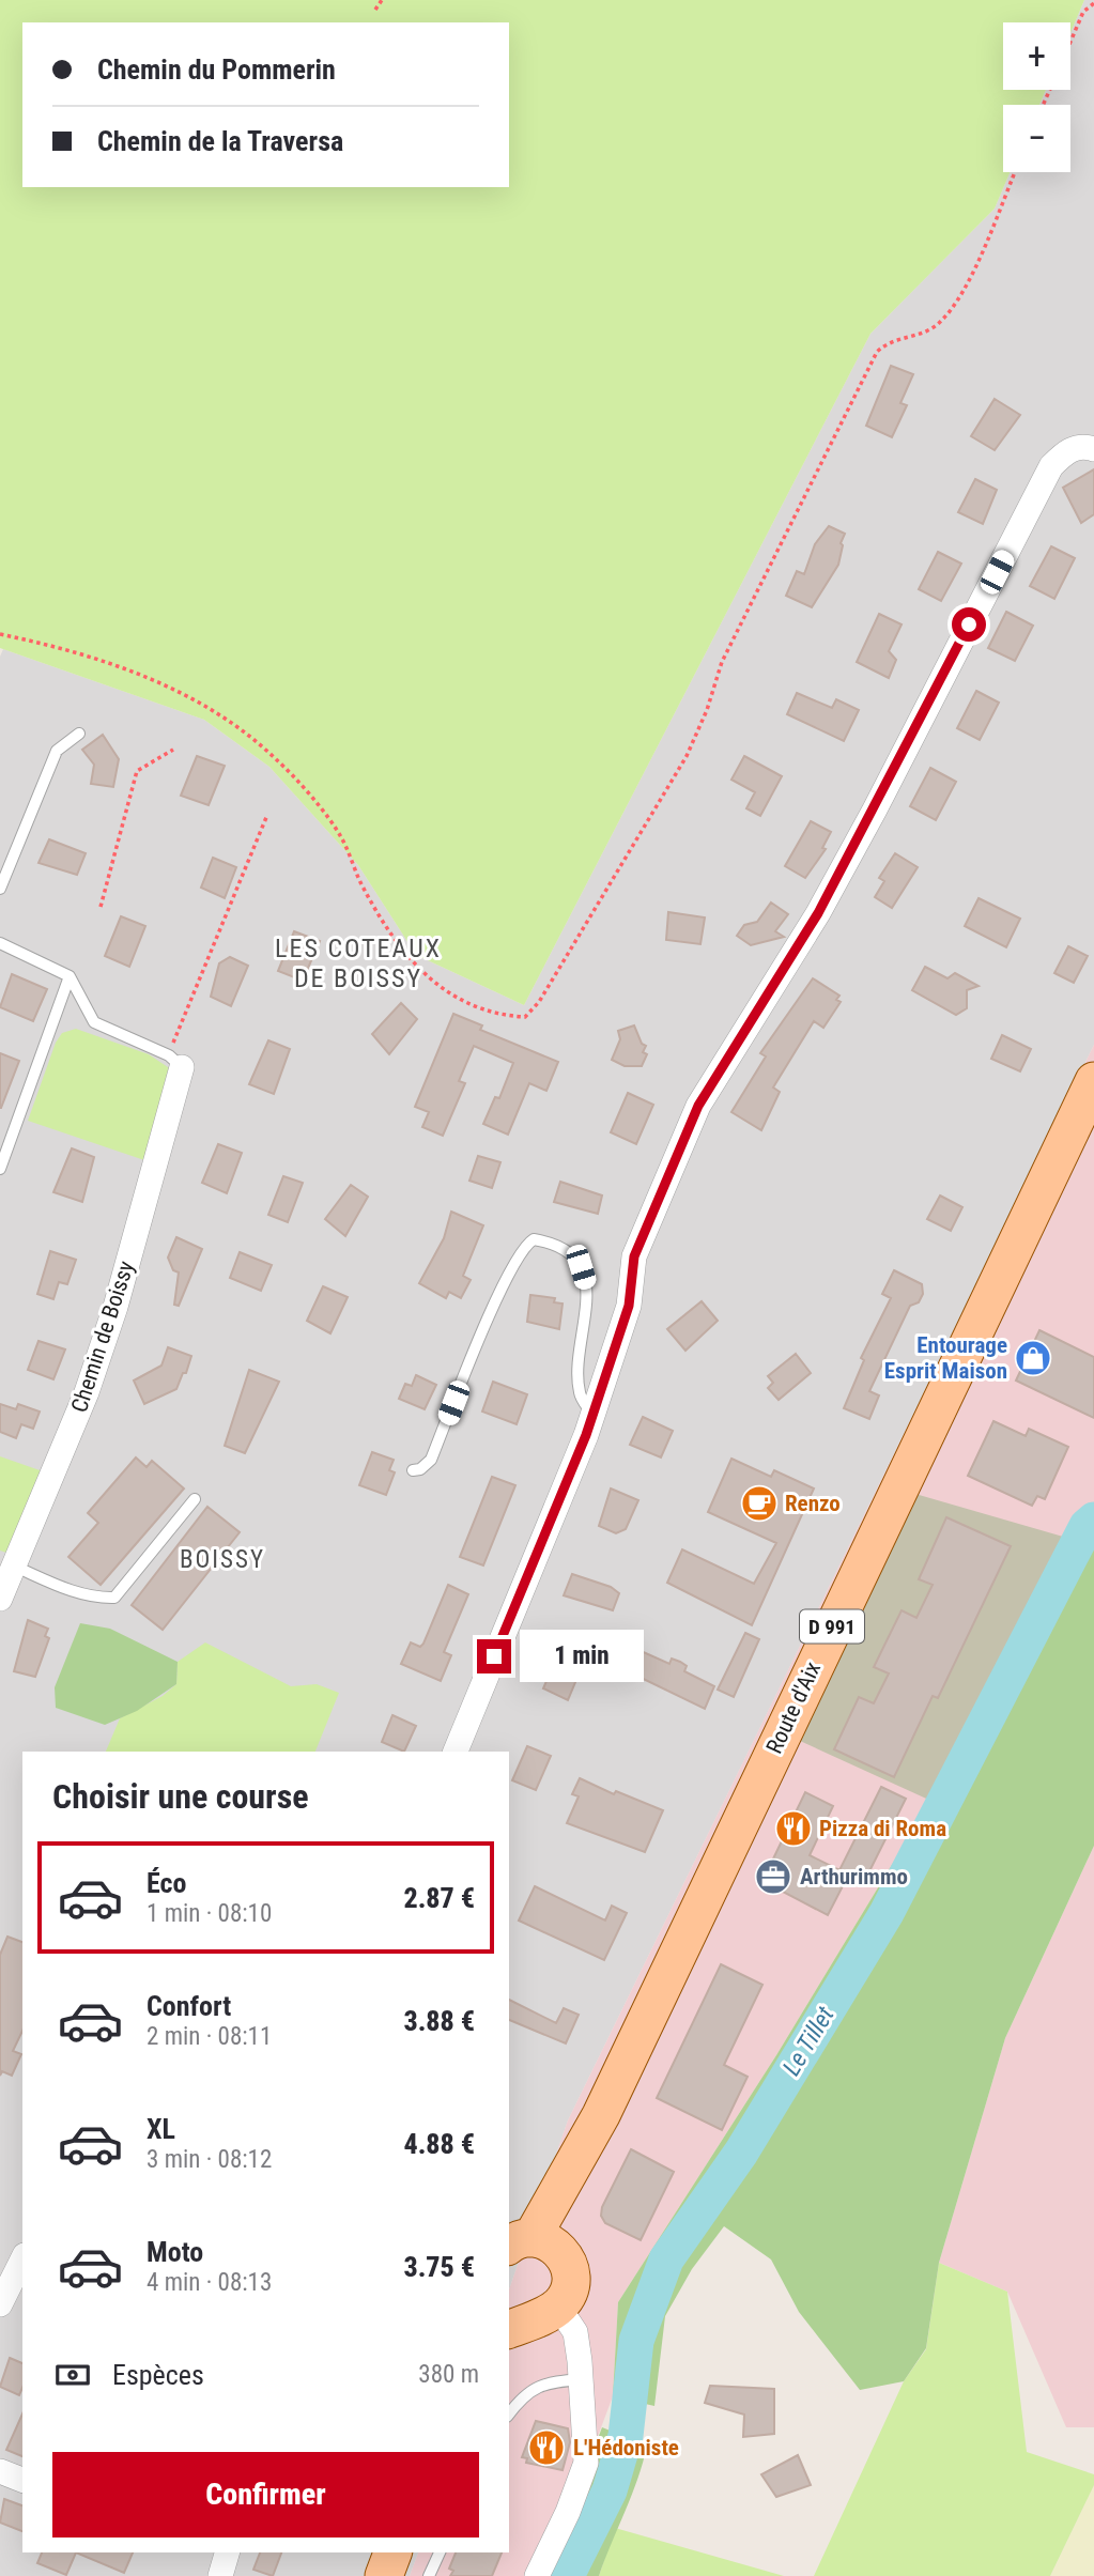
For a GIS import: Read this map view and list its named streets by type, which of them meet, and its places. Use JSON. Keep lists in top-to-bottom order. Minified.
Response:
{"streets":{"main road":["D 991","Route d'Aix"],"street":["Chemin de Boissy"]},"districts":["LES COTEAUX DE BOISSY","BOISSY"],"water":["Le Tillet"],"places":{"shop":["Entourage Esprit Maison"],"cafe":["Renzo"],"restaurant":["Pizza di Roma","L'Hédoniste"],"office":["Arthurimmo"]},"page":{"map_buttons":["+","−"],"banner":["Chemin du Pommerin","Chemin de la Traversa"],"bubble":"1 min","heading":"Choisir une course","list":[{"name":"Éco","note":"1 min · 08:10","value":"2.87 €"},{"name":"Confort","note":"2 min · 08:11","value":"3.88 €"},{"name":"XL","note":"3 min · 08:12","value":"4.88 €"},{"name":"Moto","note":"4 min · 08:13","value":"3.75 €"}],"pay":["Espèces","380 m"],"buttons":"Confirmer"}}
